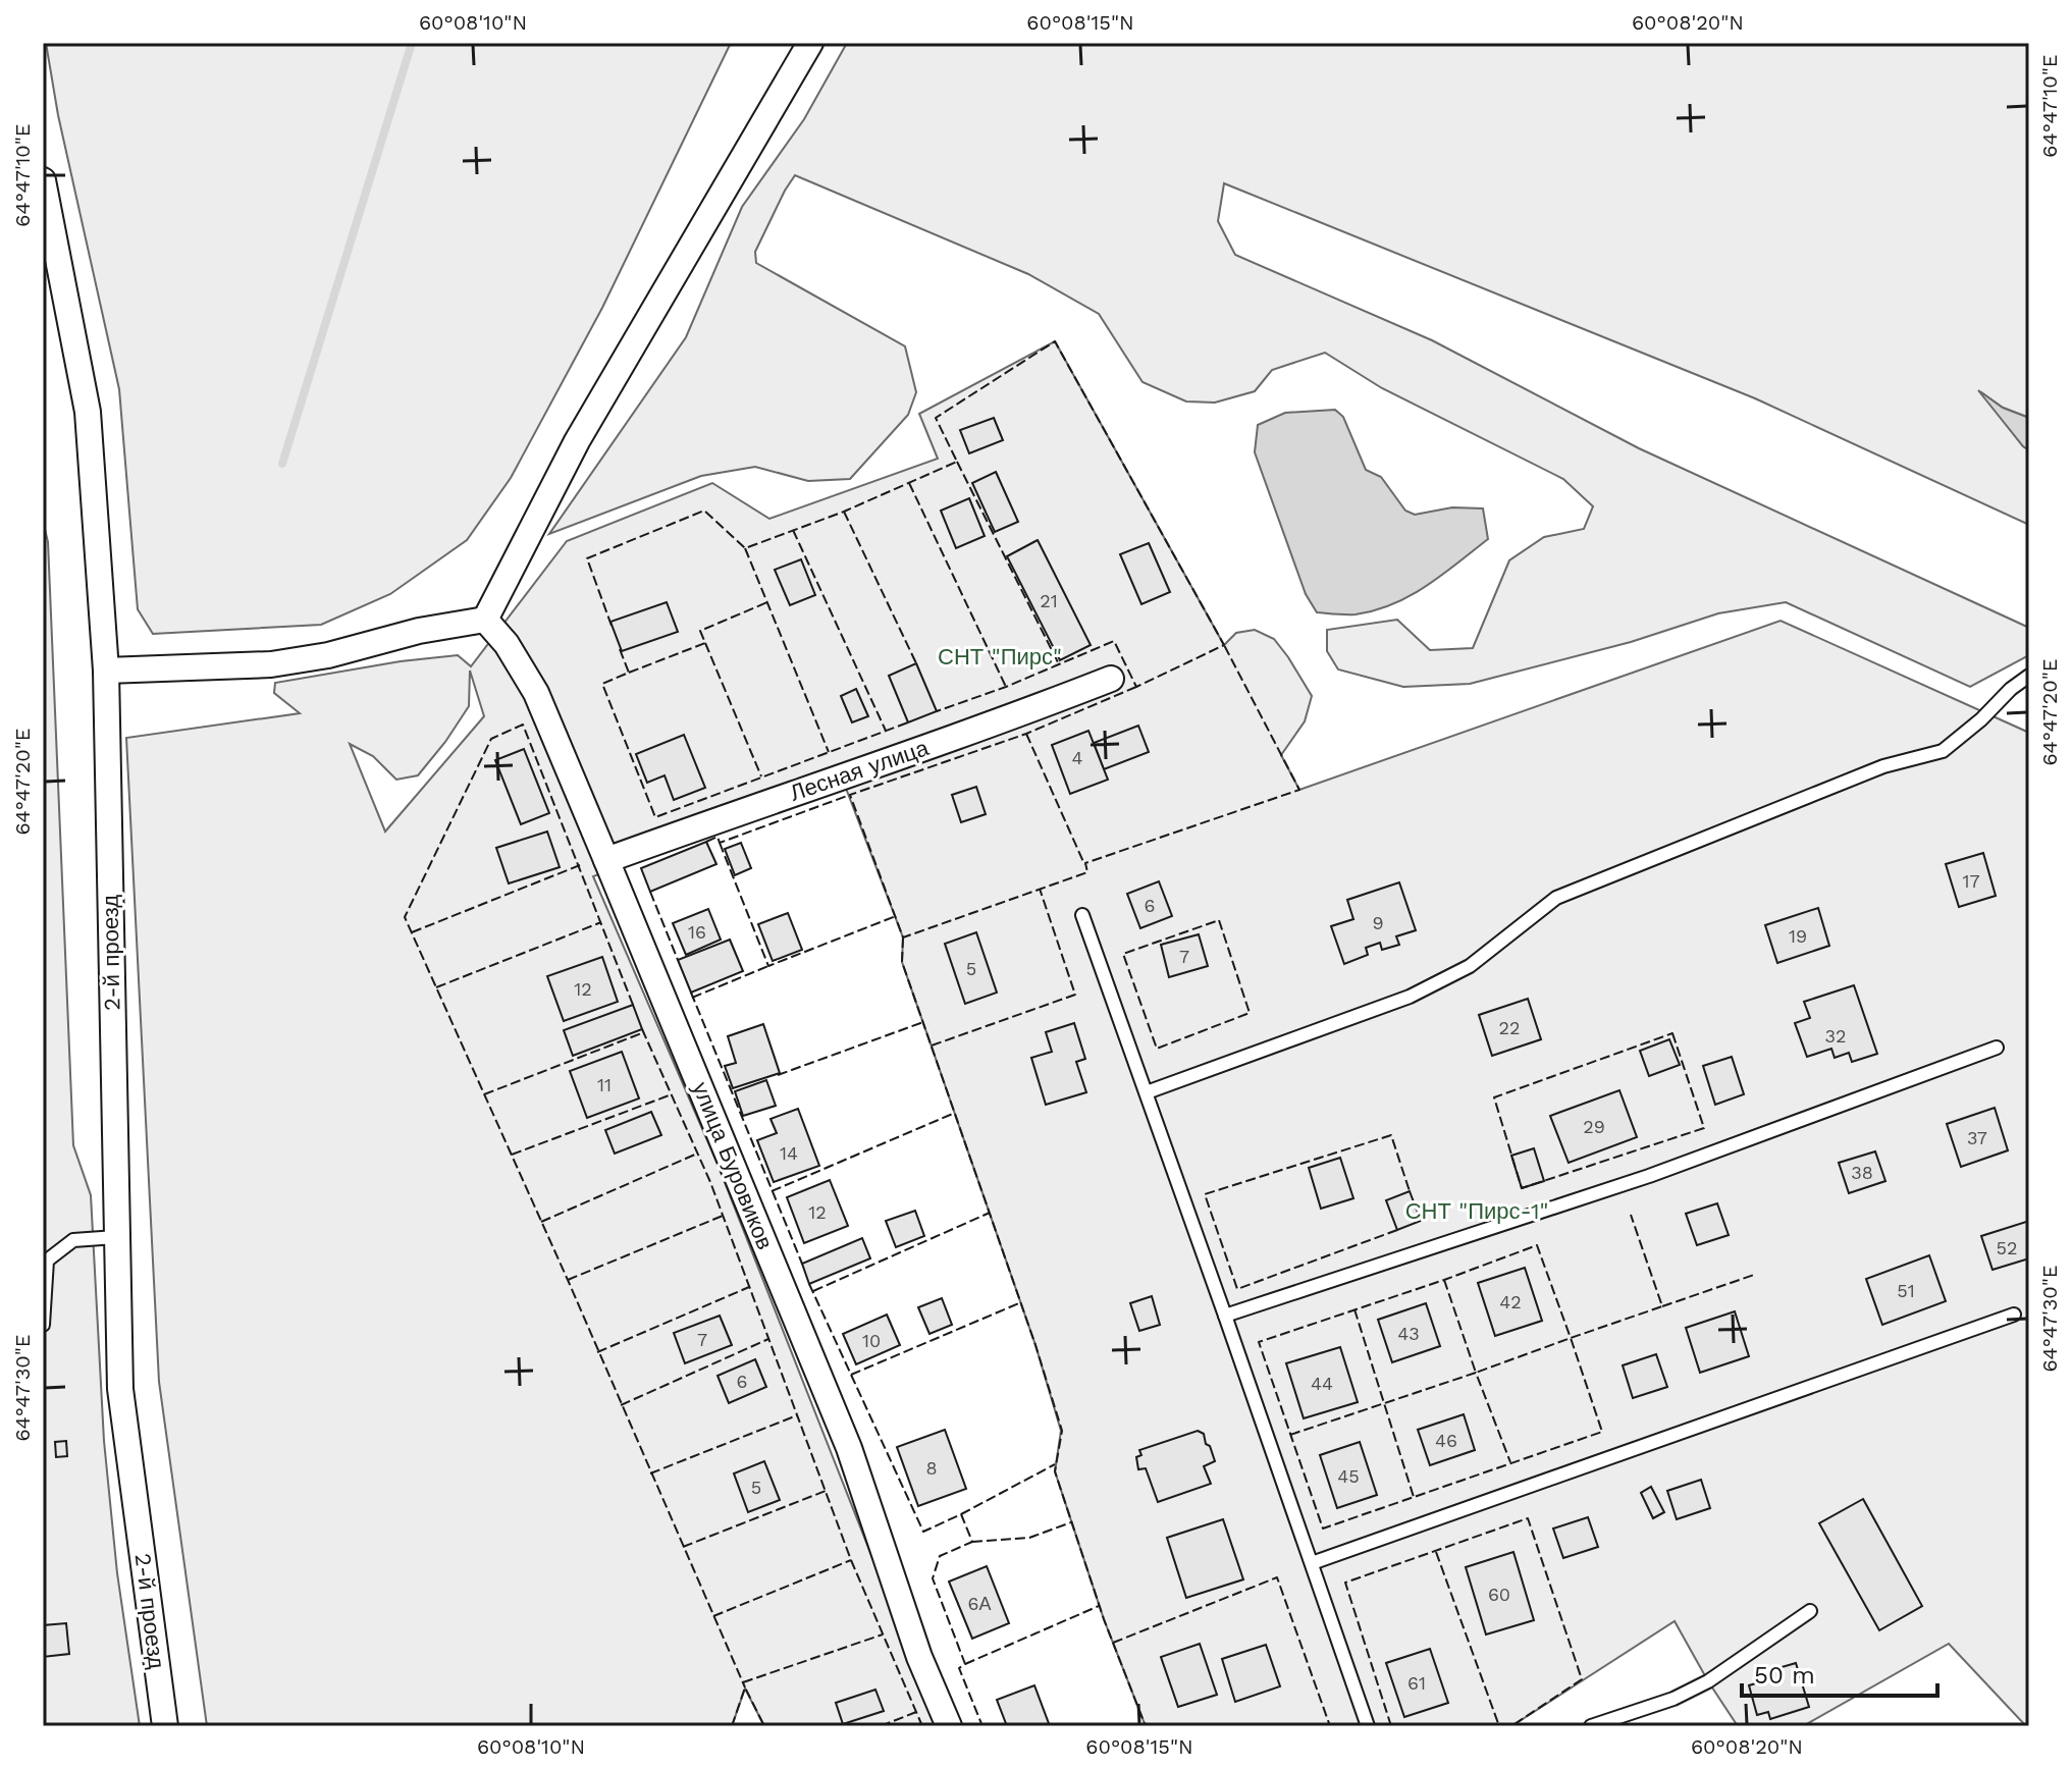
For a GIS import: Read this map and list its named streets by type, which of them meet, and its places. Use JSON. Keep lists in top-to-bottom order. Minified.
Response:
{"streets":{"street":["Лесная улица","2-й проезд","улица Буровиков"]},"crossings":[["Лесная улица","улица Буровиков"]],"parks":["СНТ \"Пирс\"","СНТ \"Пирс-1\""],"house_numbers":["21","4","17","6","9","16","19","7","5","12","22","32","11","29","37","14","38","12","52","51","42","43","7","10","6","44","46","8","45","5","60","6А","61"],"scale_bar":"50 m","coordinates":["60°08'10\"N","60°08'15\"N","60°08'20\"N","64°47'10\"E","64°47'20\"E","64°47'30\"E"]}
